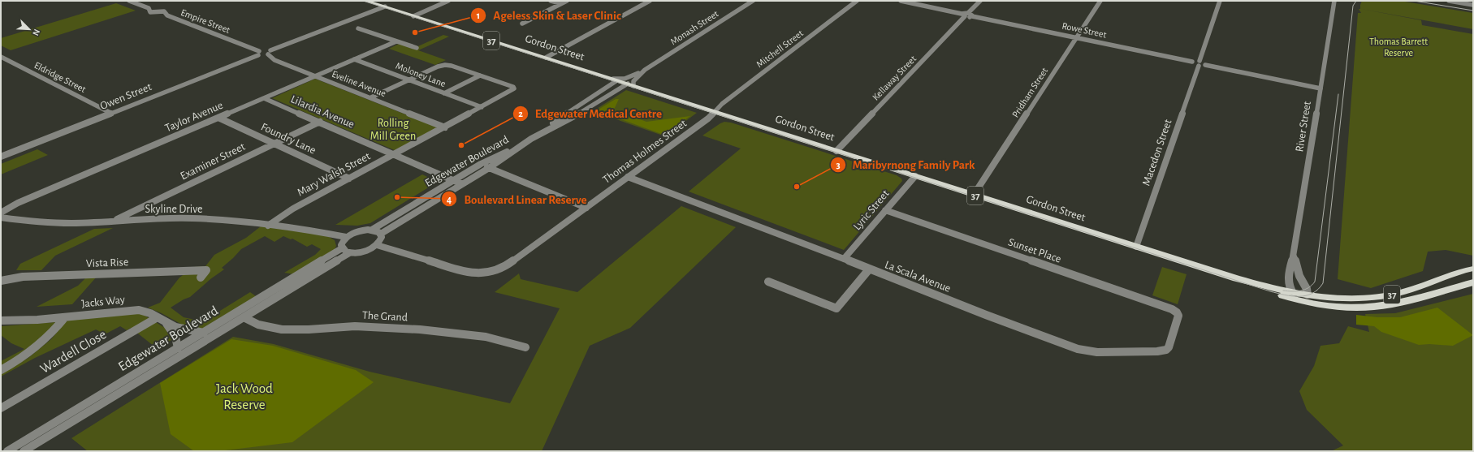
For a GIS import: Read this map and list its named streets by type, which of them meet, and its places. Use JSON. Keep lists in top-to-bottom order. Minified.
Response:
{"streets":{"main road":["37","Gordon Street"],"street":["Empire Street","Monash Street","Rowe Street","Mitchell Street","Moloney Lane","Eldridge Street","Kellaway Street","Eveline Avenue","Pridham Street","Owen Street","Lilardia Avenue","Taylor Avenue","River Street","Foundry Lane","Thomas Holmes Street","Macedon Street","Examiner Street","Edgewater Boulevard","Mary Walsh Street","Skyline Drive","Lyric Street","Sunset Place","Vista Rise","La Scala Avenue","Jacks Way","The Grand","Wardell Close"]},"crossings":[["Empire Street","Owen Street"],["Monash Street","Gordon Street"],["Monash Street","Edgewater Boulevard"],["Rowe Street","Kellaway Street"],["Rowe Street","Pridham Street"],["Rowe Street","Macedon Street"],["Gordon Street","Mitchell Street"],["Gordon Street","Kellaway Street"],["Gordon Street","Pridham Street"],["Gordon Street","River Street"],["Gordon Street","Thomas Holmes Street"],["Gordon Street","Macedon Street"],["Gordon Street","Edgewater Boulevard"],["Gordon Street","Lyric Street"],["Mitchell Street","Thomas Holmes Street"],["Moloney Lane","Taylor Avenue"],["Moloney Lane","Mary Walsh Street"],["Eldridge Street","Owen Street"],["Eveline Avenue","Taylor Avenue"],["Eveline Avenue","Mary Walsh Street"],["Lilardia Avenue","Taylor Avenue"],["Lilardia Avenue","Examiner Street"],["Lilardia Avenue","Edgewater Boulevard"],["Lilardia Avenue","Mary Walsh Street"],["Taylor Avenue","Foundry Lane"],["Foundry Lane","Examiner Street"],["Foundry Lane","Mary Walsh Street"],["Thomas Holmes Street","La Scala Avenue"],["Examiner Street","Skyline Drive"],["Edgewater Boulevard","Jacks Way"],["Edgewater Boulevard","The Grand"],["Mary Walsh Street","Skyline Drive"],["Lyric Street","Sunset Place"],["Lyric Street","La Scala Avenue"],["Sunset Place","La Scala Avenue"],["Jacks Way","Wardell Close"]],"parks":["Thomas Barrett Reserve","Rolling Mill Green","Jack Wood Reserve"],"places":["Ageless Skin & Laser Clinic","Edgewater Medical Centre","Maribyrnong Family Park","Boulevard Linear Reserve"],"north":"bottom right"}
